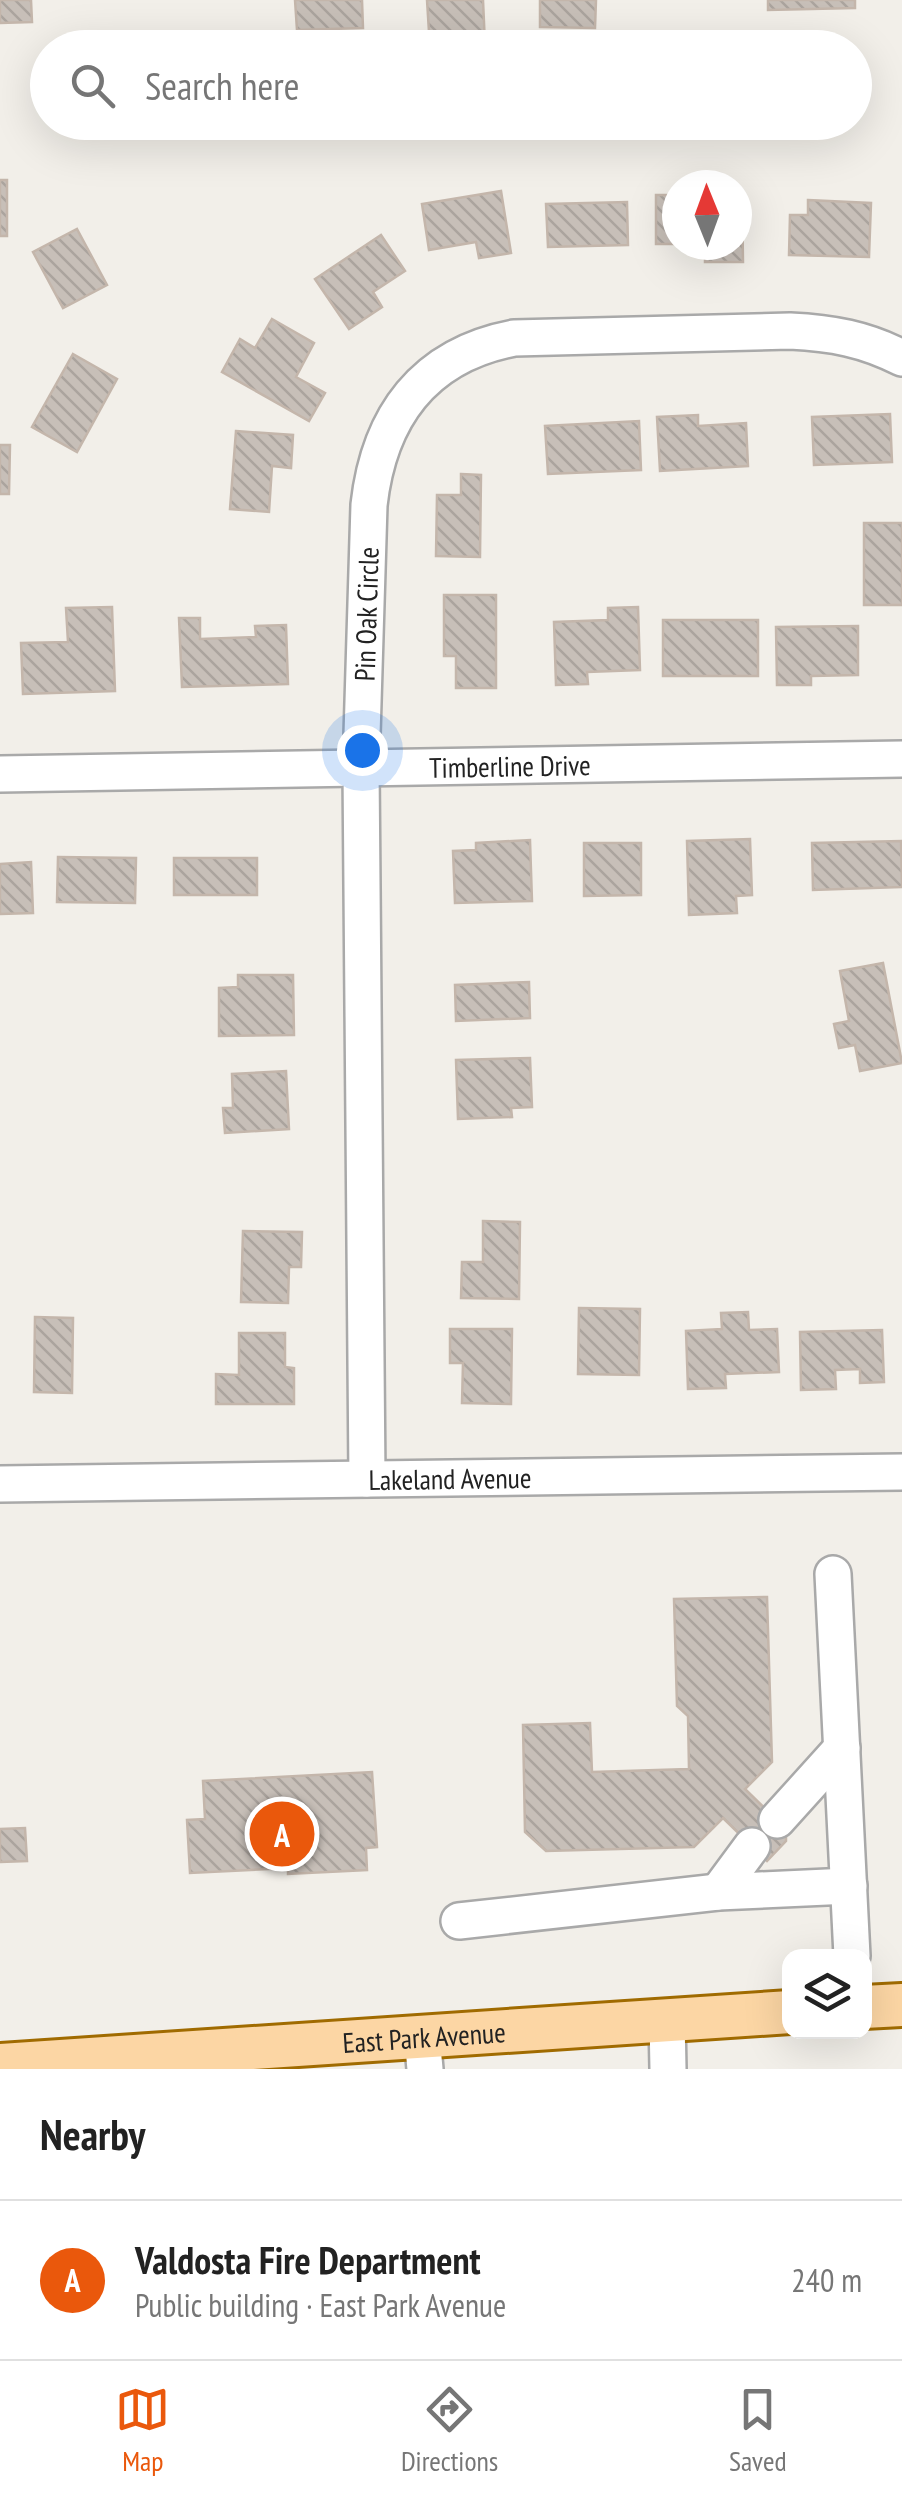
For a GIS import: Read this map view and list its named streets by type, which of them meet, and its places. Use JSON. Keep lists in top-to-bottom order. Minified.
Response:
{"streets":{"main road":["East Park Avenue"],"street":["Pin Oak Circle","Timberline Drive","Lakeland Avenue"]},"crossings":[["Pin Oak Circle","Timberline Drive"],["Pin Oak Circle","Lakeland Avenue"]],"north":"top","page":{"search":"Search here","pins":"A","heading":"Nearby","list":[{"mark":"A","name":"Valdosta Fire Department","note":"Public building · East Park Avenue","value":"240 m"}],"nav":["Map","Directions","Saved"]}}
